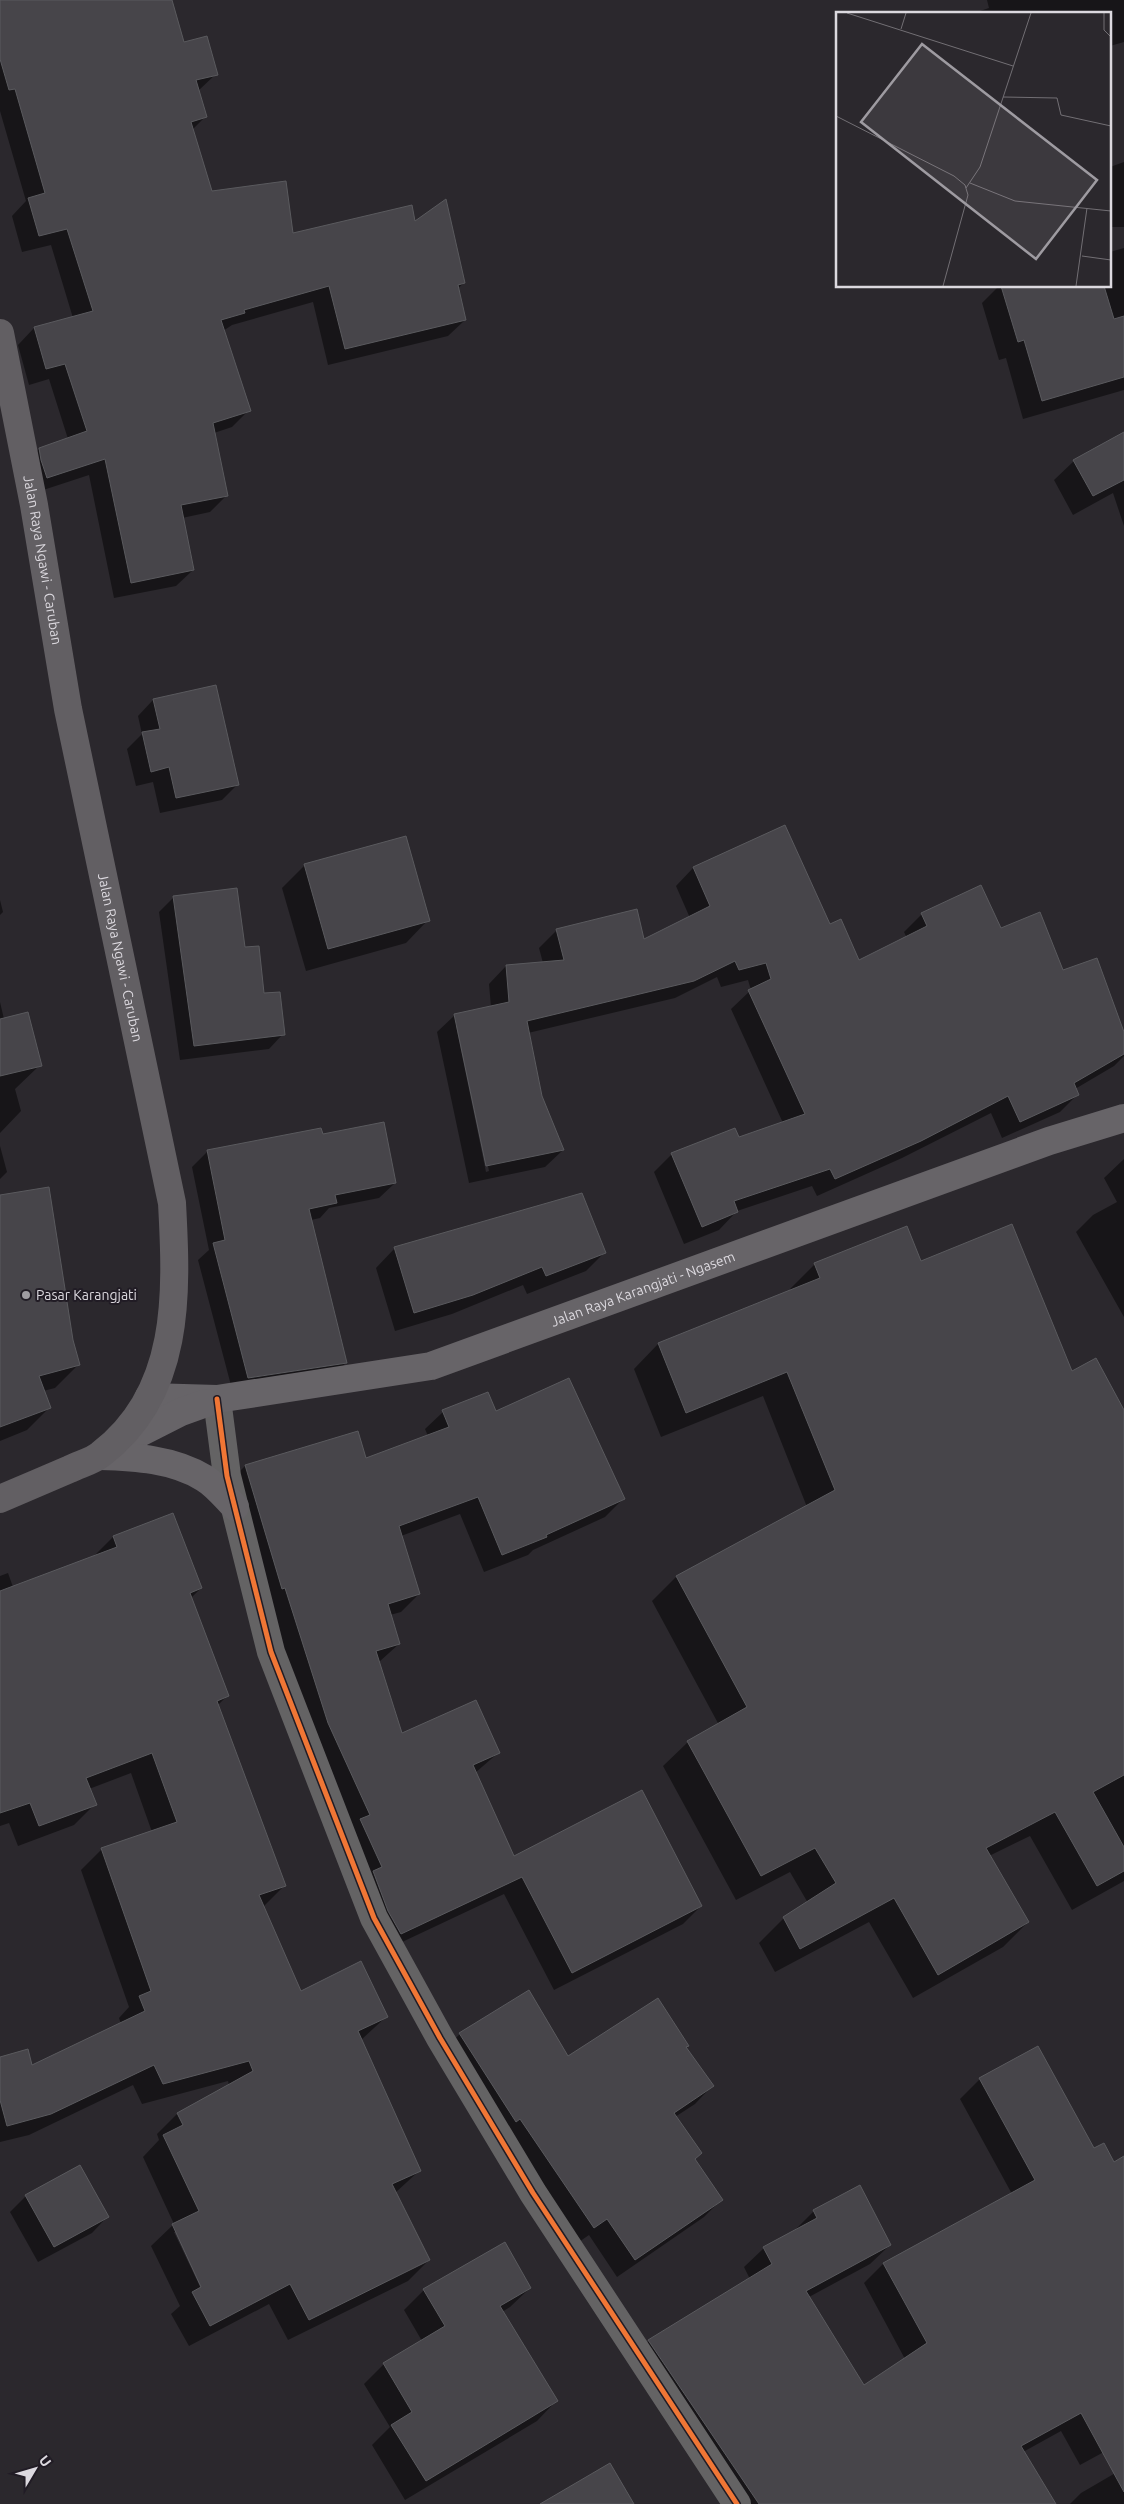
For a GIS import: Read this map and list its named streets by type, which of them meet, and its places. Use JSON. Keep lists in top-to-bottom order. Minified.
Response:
{"streets":{"highway":["Jalan Raya Ngawi - Caruban"],"main road":["Jalan Raya Karangjati - Ngasem"]},"crossings":[["Jalan Raya Ngawi - Caruban","Jalan Raya Karangjati - Ngasem"]],"places":["Pasar Karangjati"],"north":"top right"}
